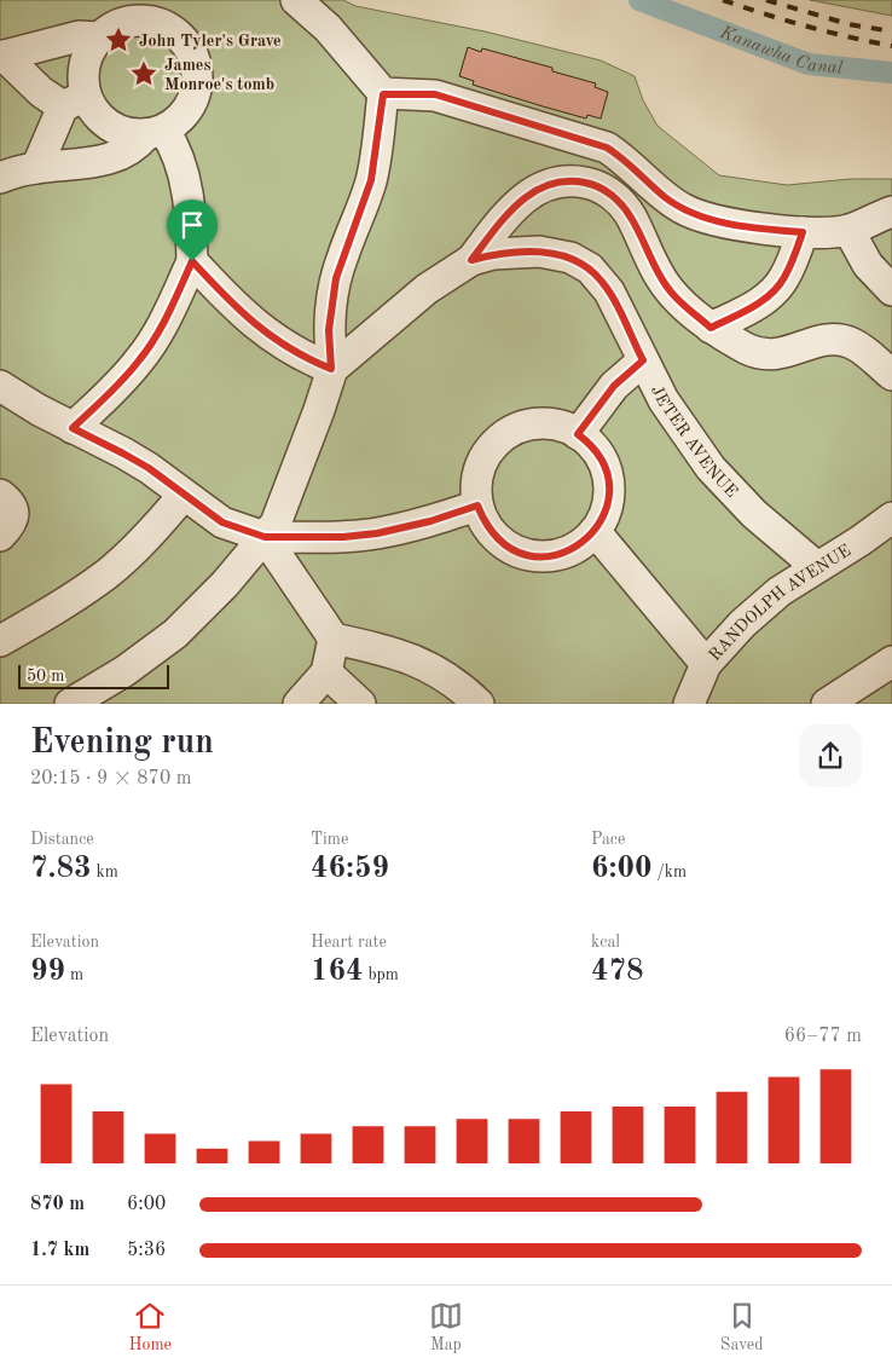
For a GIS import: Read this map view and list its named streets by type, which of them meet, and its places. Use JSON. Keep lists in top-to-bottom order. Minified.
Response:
{"streets":{"lane":["JETER AVENUE","RANDOLPH AVENUE"]},"crossings":[["JETER AVENUE","RANDOLPH AVENUE"]],"water":["Kanawha Canal"],"places":{"place":["John Tyler's Grave","James Monroe's tomb"]},"scale_bar":"50 m","page":{"scale":"50 m","heading":["Evening run","20:15 · 9 × 870 m"],"stats":[["Distance","7.83 km"],["Time","46:59"],["Pace","6:00 /km"],["Elevation","99 m"],["Heart rate","164 bpm"],["kcal","478"]],"chart":["Elevation","66–77 m"],"list":[{"name":"870 m","note":"6:00"},{"name":"1.7 km","note":"5:36"}],"tabs":["Home","Map","Saved"]}}
